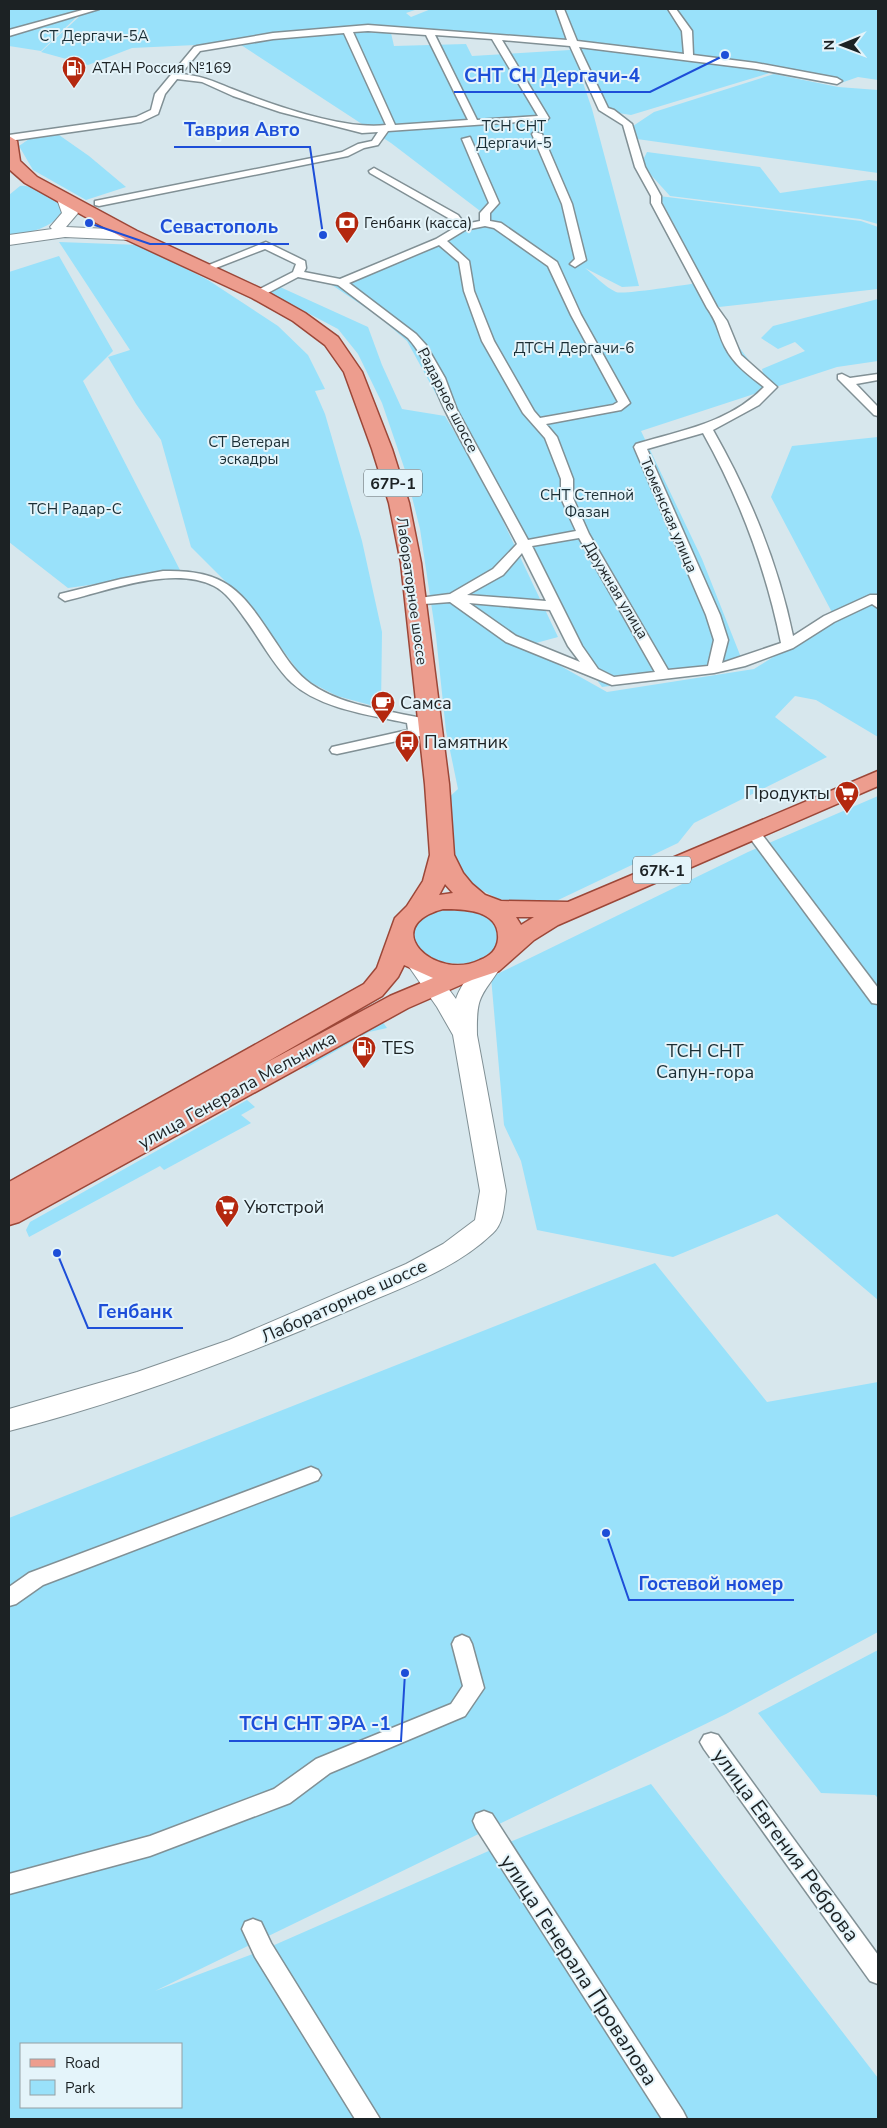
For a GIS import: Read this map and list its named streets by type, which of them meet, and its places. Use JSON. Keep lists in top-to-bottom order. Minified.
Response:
{"streets":{"main road":["67Р-1","Лабораторное шоссе","67К-1","улица Генерала Мельника"],"street":["Радарное шоссе","Тюменская улица","Дружная улица","улица Евгения Реброва","улица Генерала Провалова"]},"crossings":[["Лабораторное шоссе","67К-1"],["Лабораторное шоссе","улица Генерала Мельника"],["67К-1","улица Генерала Мельника"]],"parks":["СТ Дергачи-5А","ТСН СНТ Дергачи-5","ДТСН Дергачи-6","СТ Ветеран эскадры","СНТ Степной Фазан","ТСН Радар-С","ТСН СНТ Сапун-гора"],"places":{"other":["СНТ СН Дергачи-4","Севастополь","Таврия Авто","Генбанк","Гостевой номер","ТСН СНТ ЭРА -1"],"fuel station":["АТАН Россия №169","TES"],"bank":["Генбанк (касса)"],"cafe":["Самса"],"bus stop":["Памятник"],"supermarket":["Продукты","Уютстрой"]},"legend":["Road","Park"],"north":"left"}
